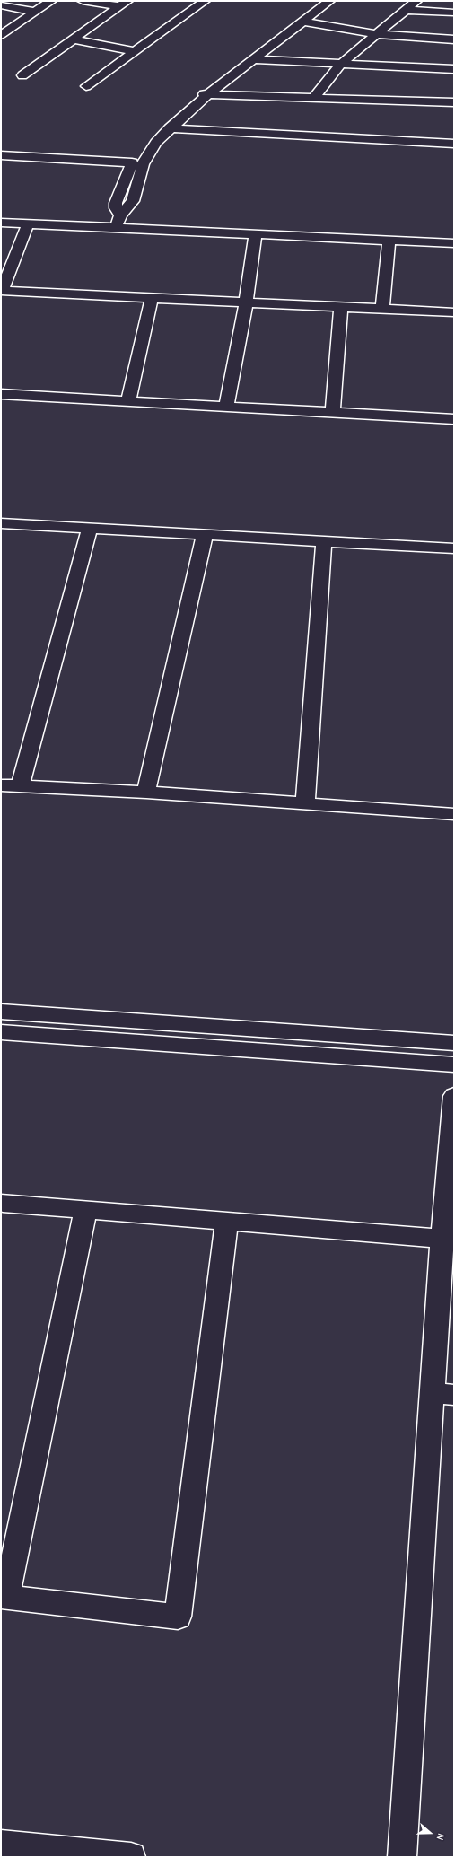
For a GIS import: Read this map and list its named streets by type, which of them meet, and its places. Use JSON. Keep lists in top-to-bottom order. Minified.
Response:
{"north":"right"}
